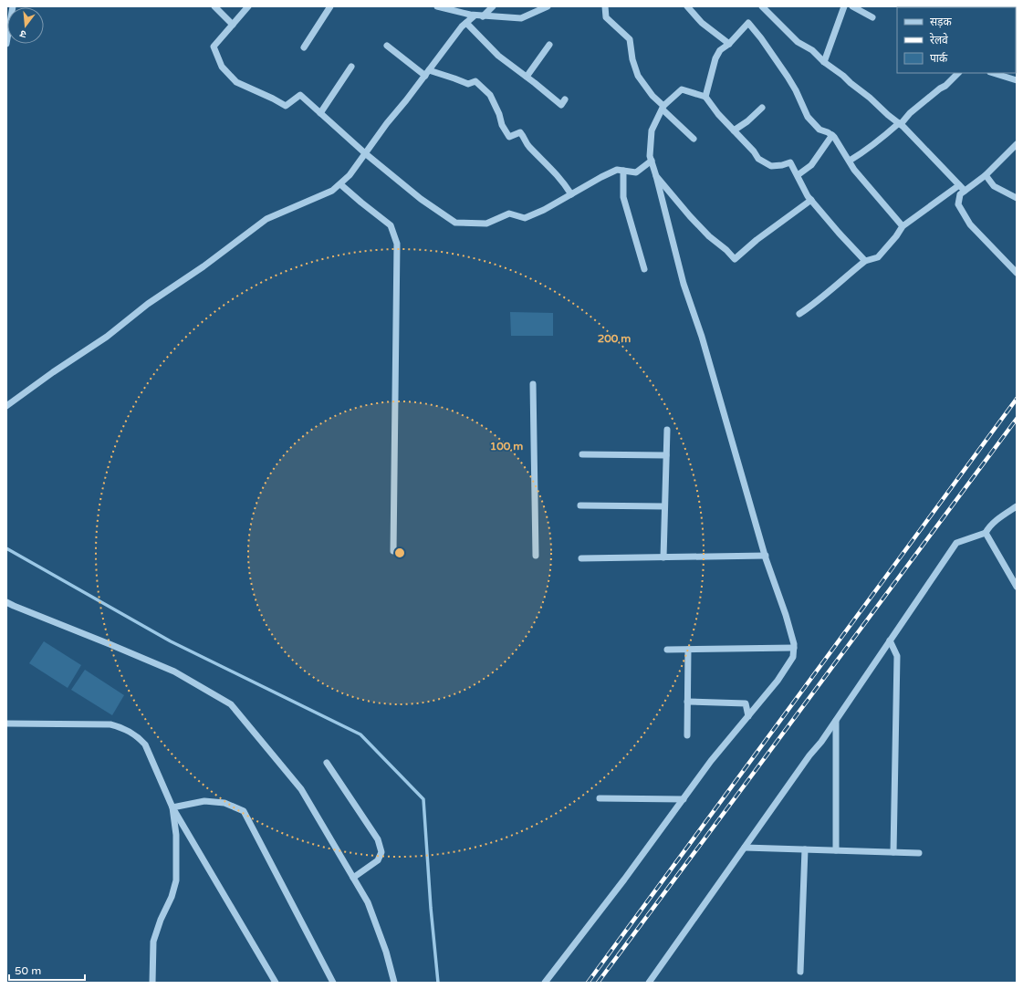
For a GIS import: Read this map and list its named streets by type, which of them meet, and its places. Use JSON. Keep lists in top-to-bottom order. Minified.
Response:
{"legend":["सड़क","रेलवे","पार्क"],"scale_bar":"50 m","north":"bottom","rings":["200 m","100 m"]}
